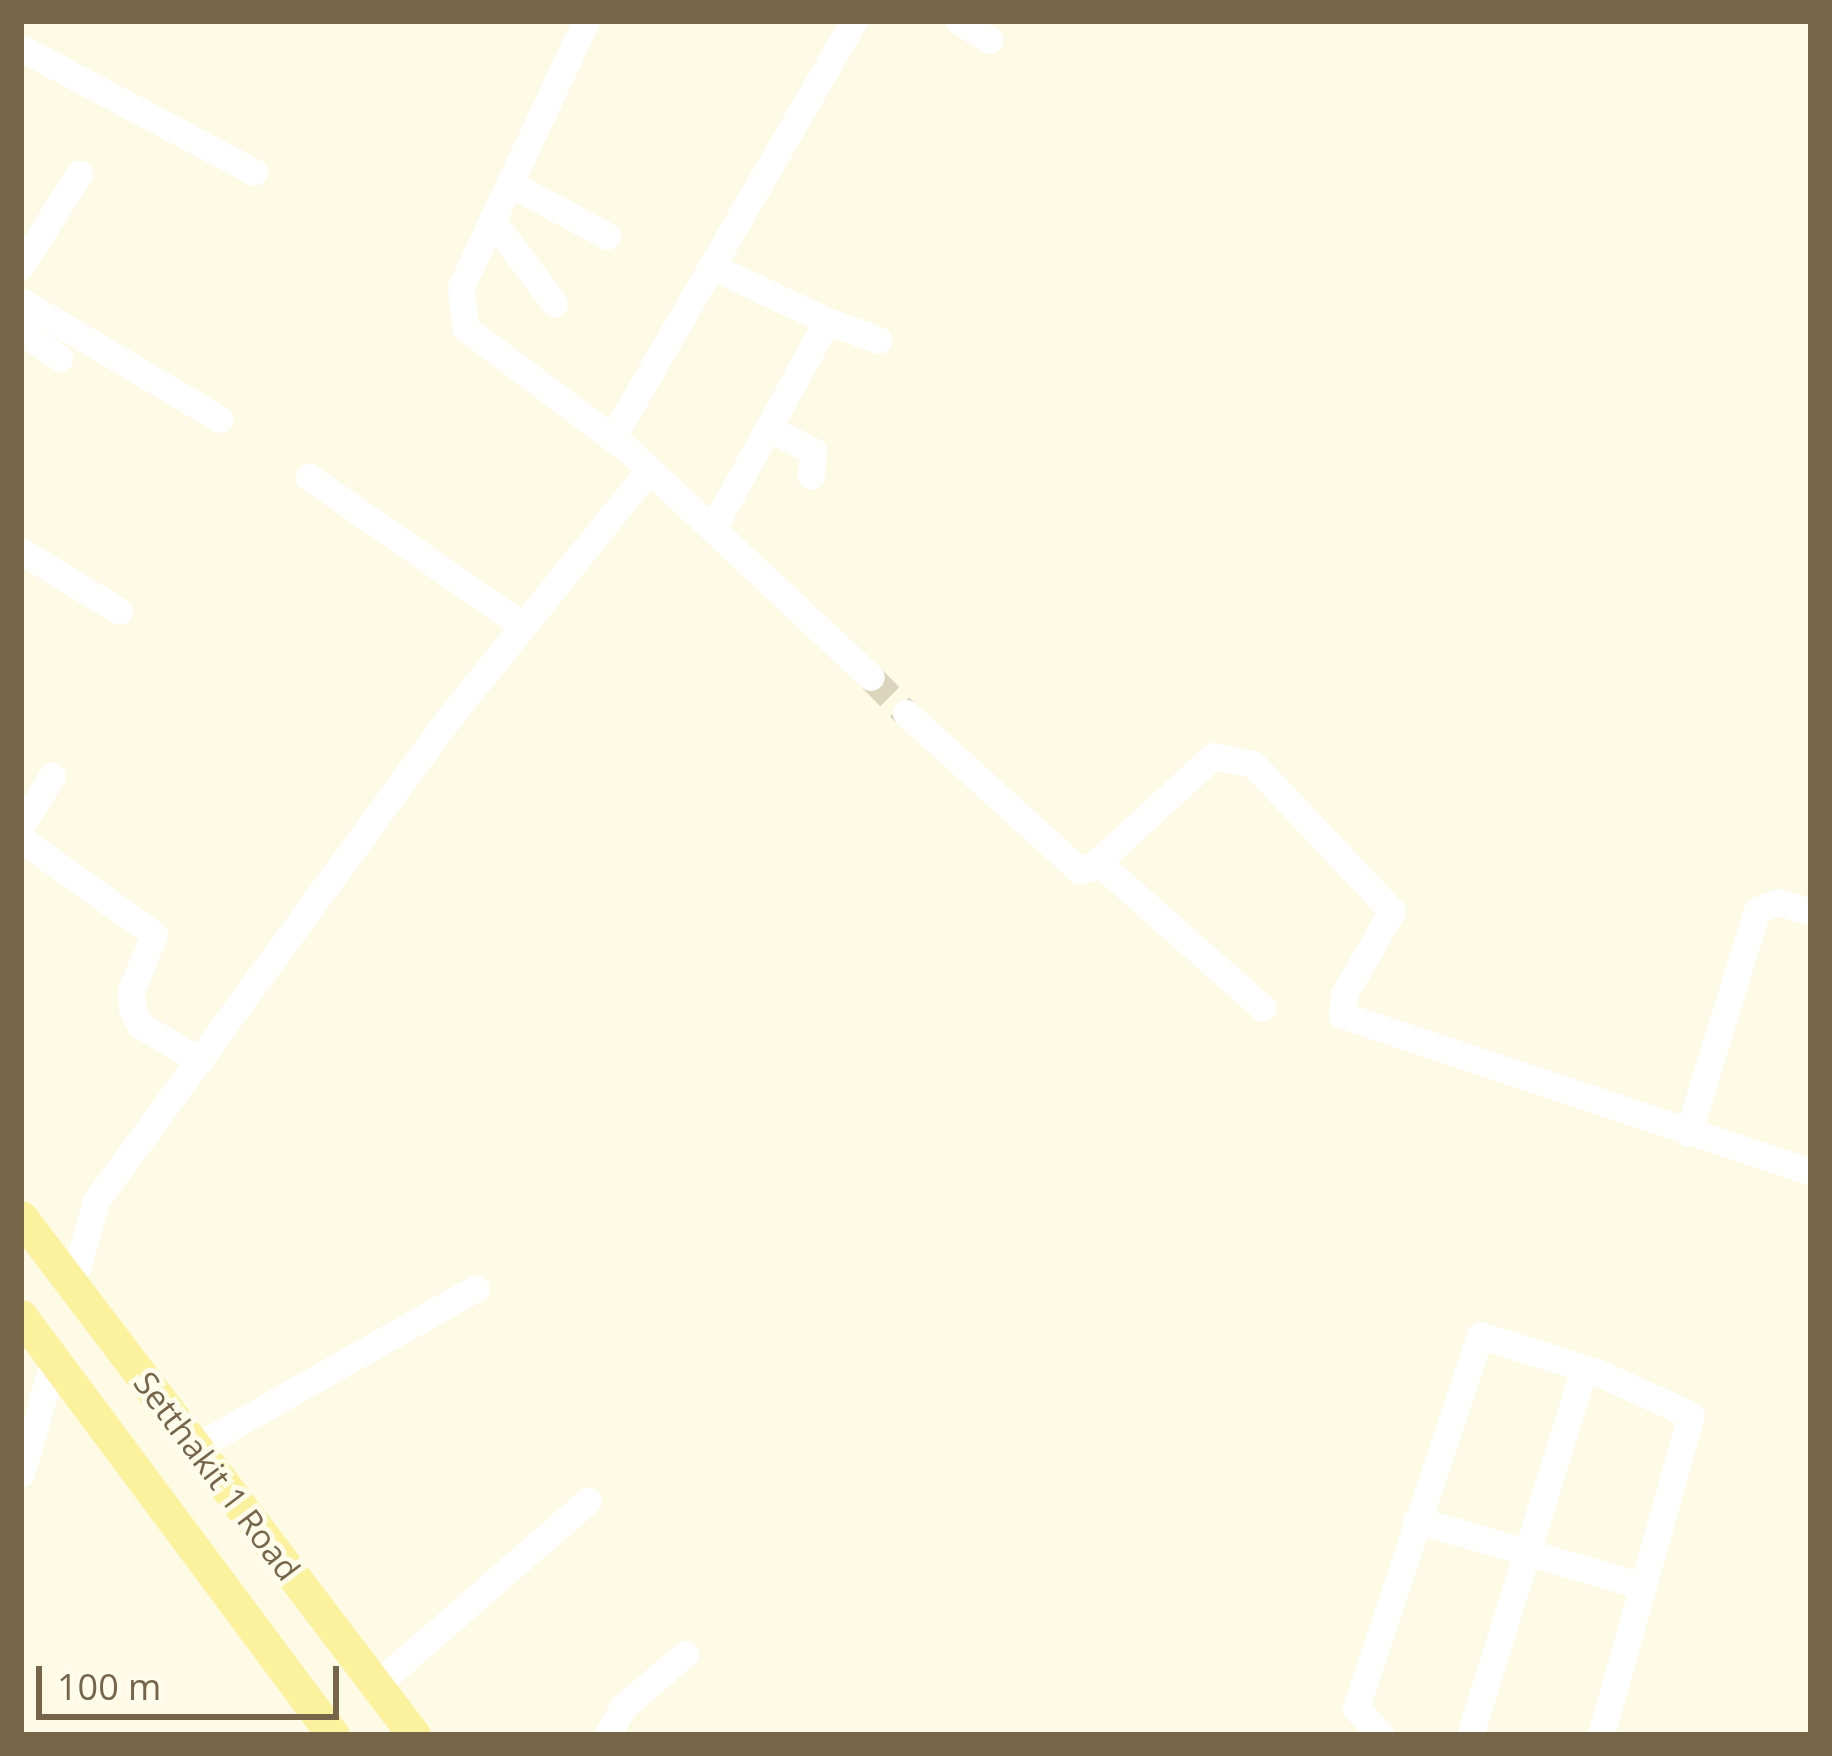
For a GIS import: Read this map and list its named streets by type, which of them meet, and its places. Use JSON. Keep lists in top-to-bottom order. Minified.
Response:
{"streets":{"main road":["Setthakit 1 Road"]},"scale_bar":"100 m"}
